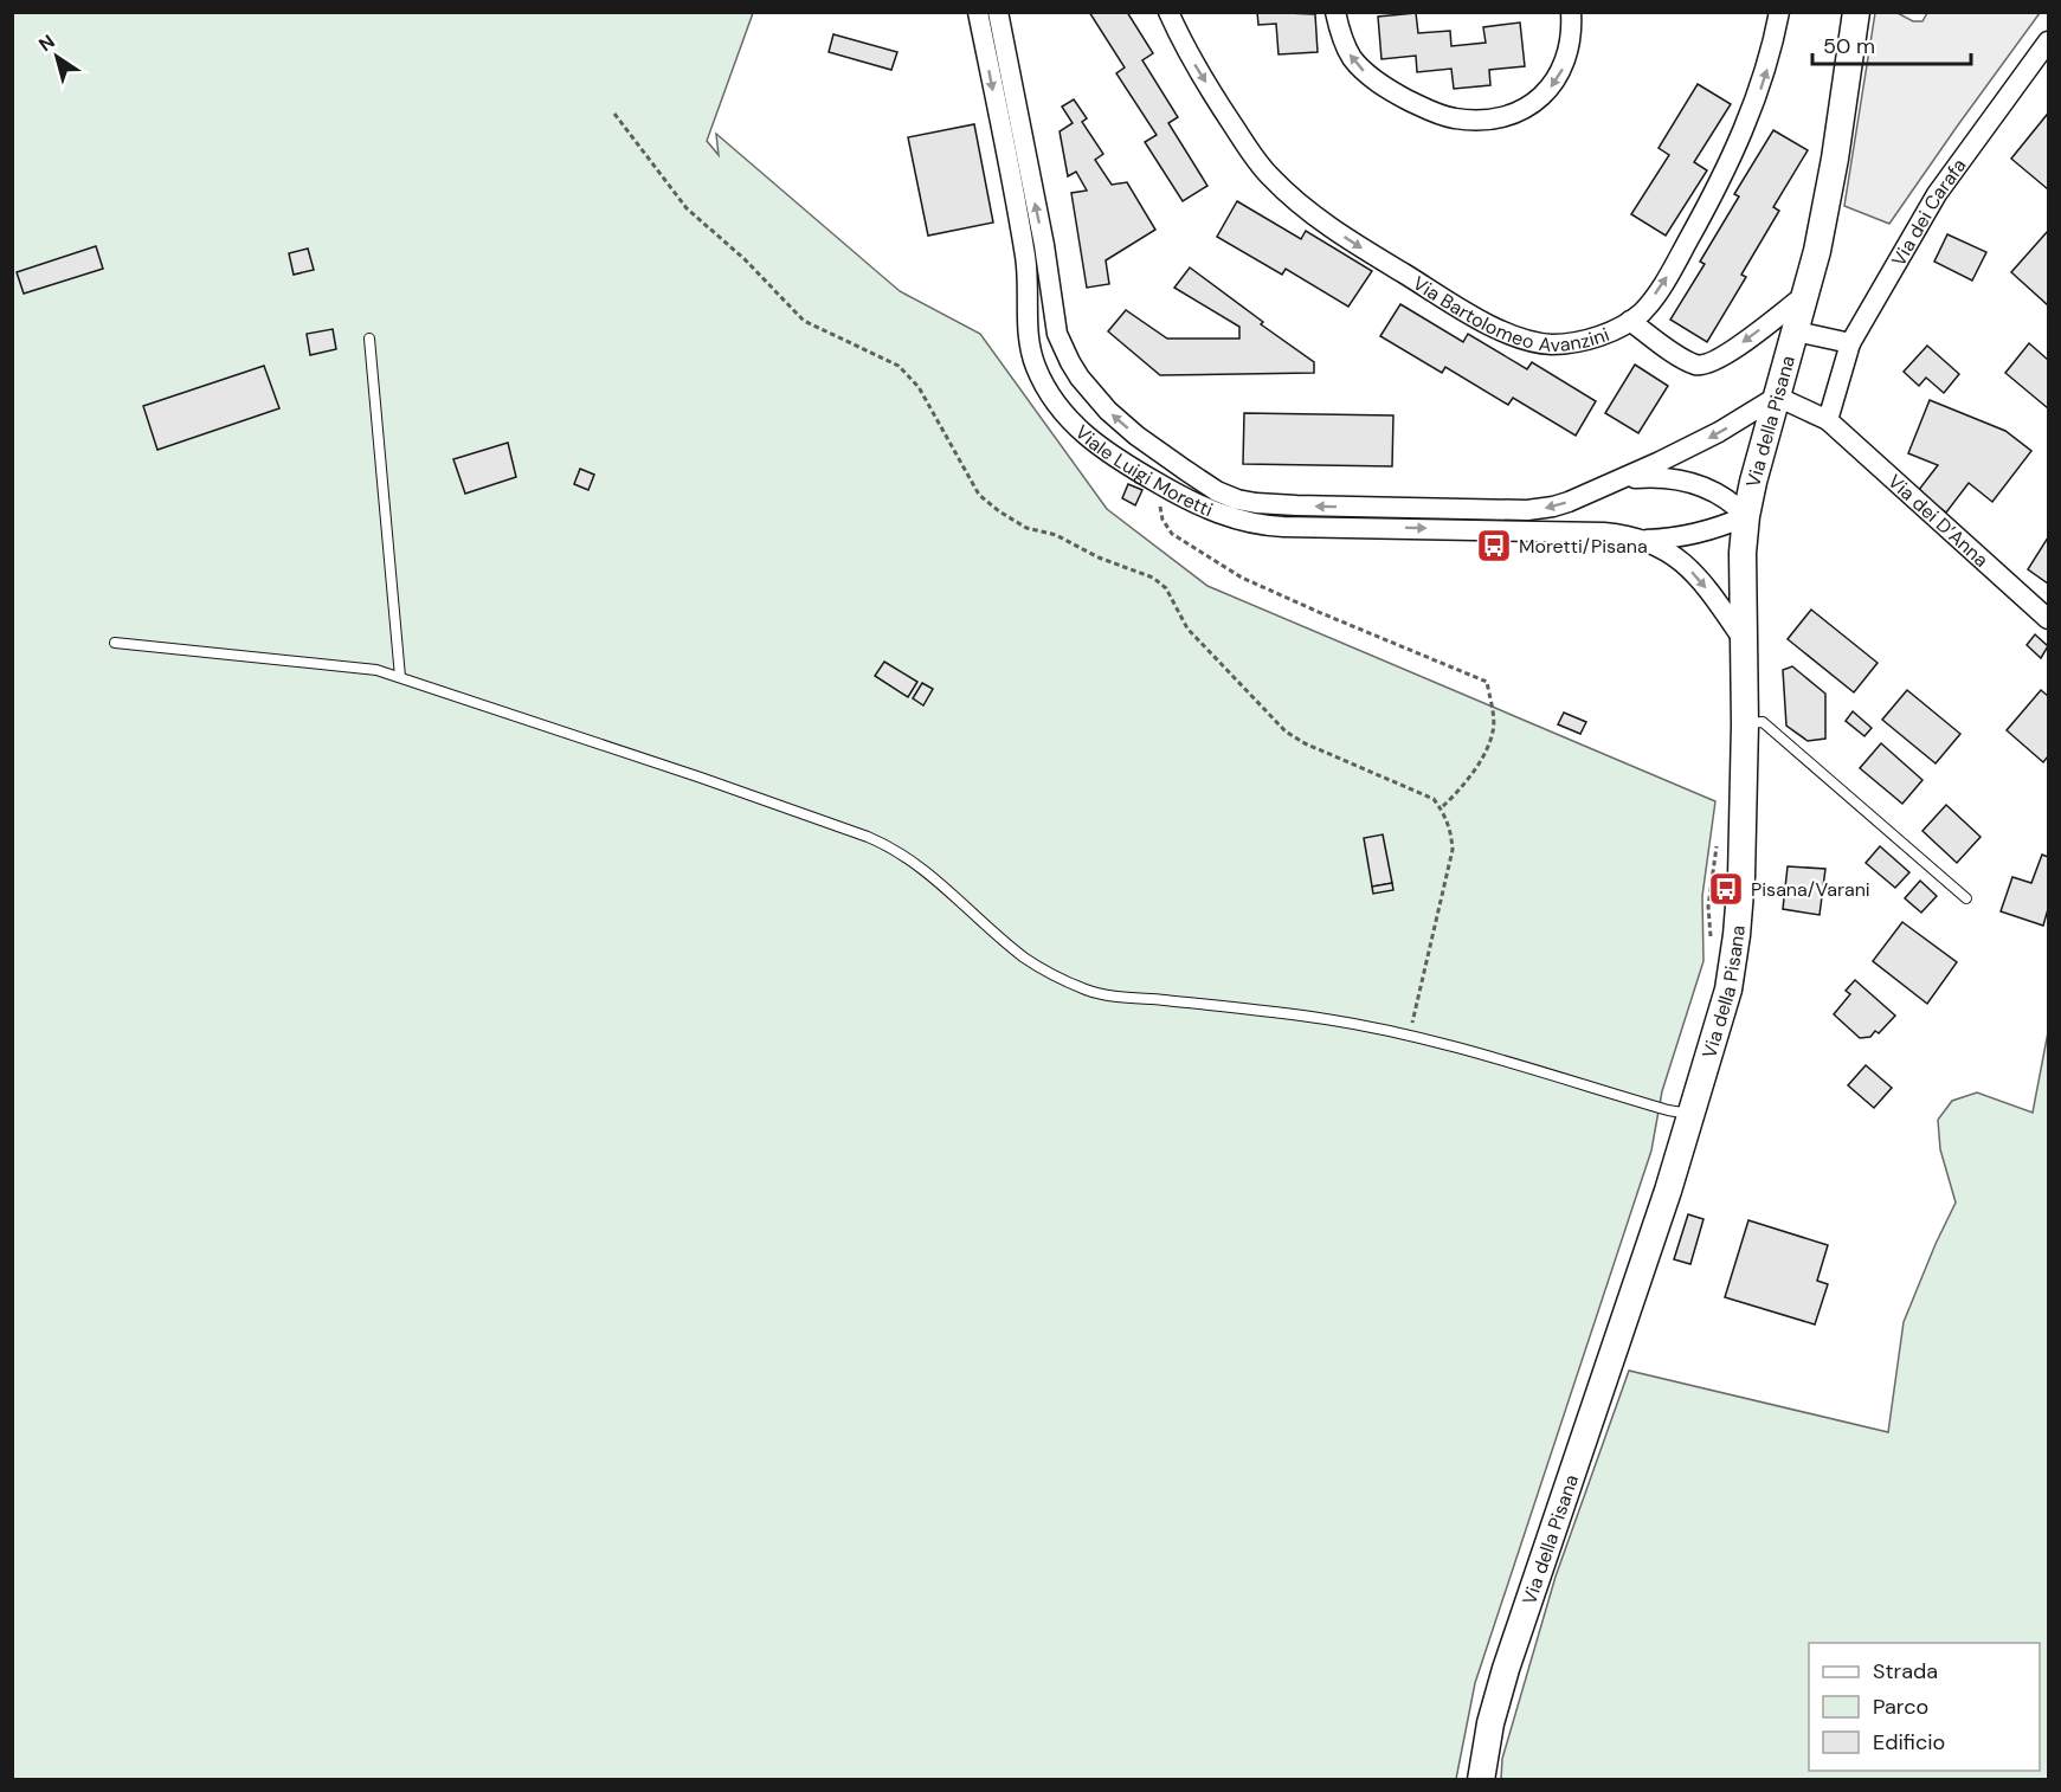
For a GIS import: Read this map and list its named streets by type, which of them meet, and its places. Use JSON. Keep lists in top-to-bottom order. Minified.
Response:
{"streets":{"main road":["Via della Pisana"],"street":["Via dei Carafa","Via Bartolomeo Avanzini","Viale Luigi Moretti","Via dei D’Anna"]},"crossings":[["Via dei Carafa","Via dei D’Anna"],["Via della Pisana","Viale Luigi Moretti"],["Via della Pisana","Via dei D’Anna"],["Viale Luigi Moretti","Via dei D’Anna"]],"places":{"bus stop":["Moretti/Pisana","Pisana/Varani"]},"legend":["Strada","Parco","Edificio"],"scale_bar":"50 m","north":"top left"}
